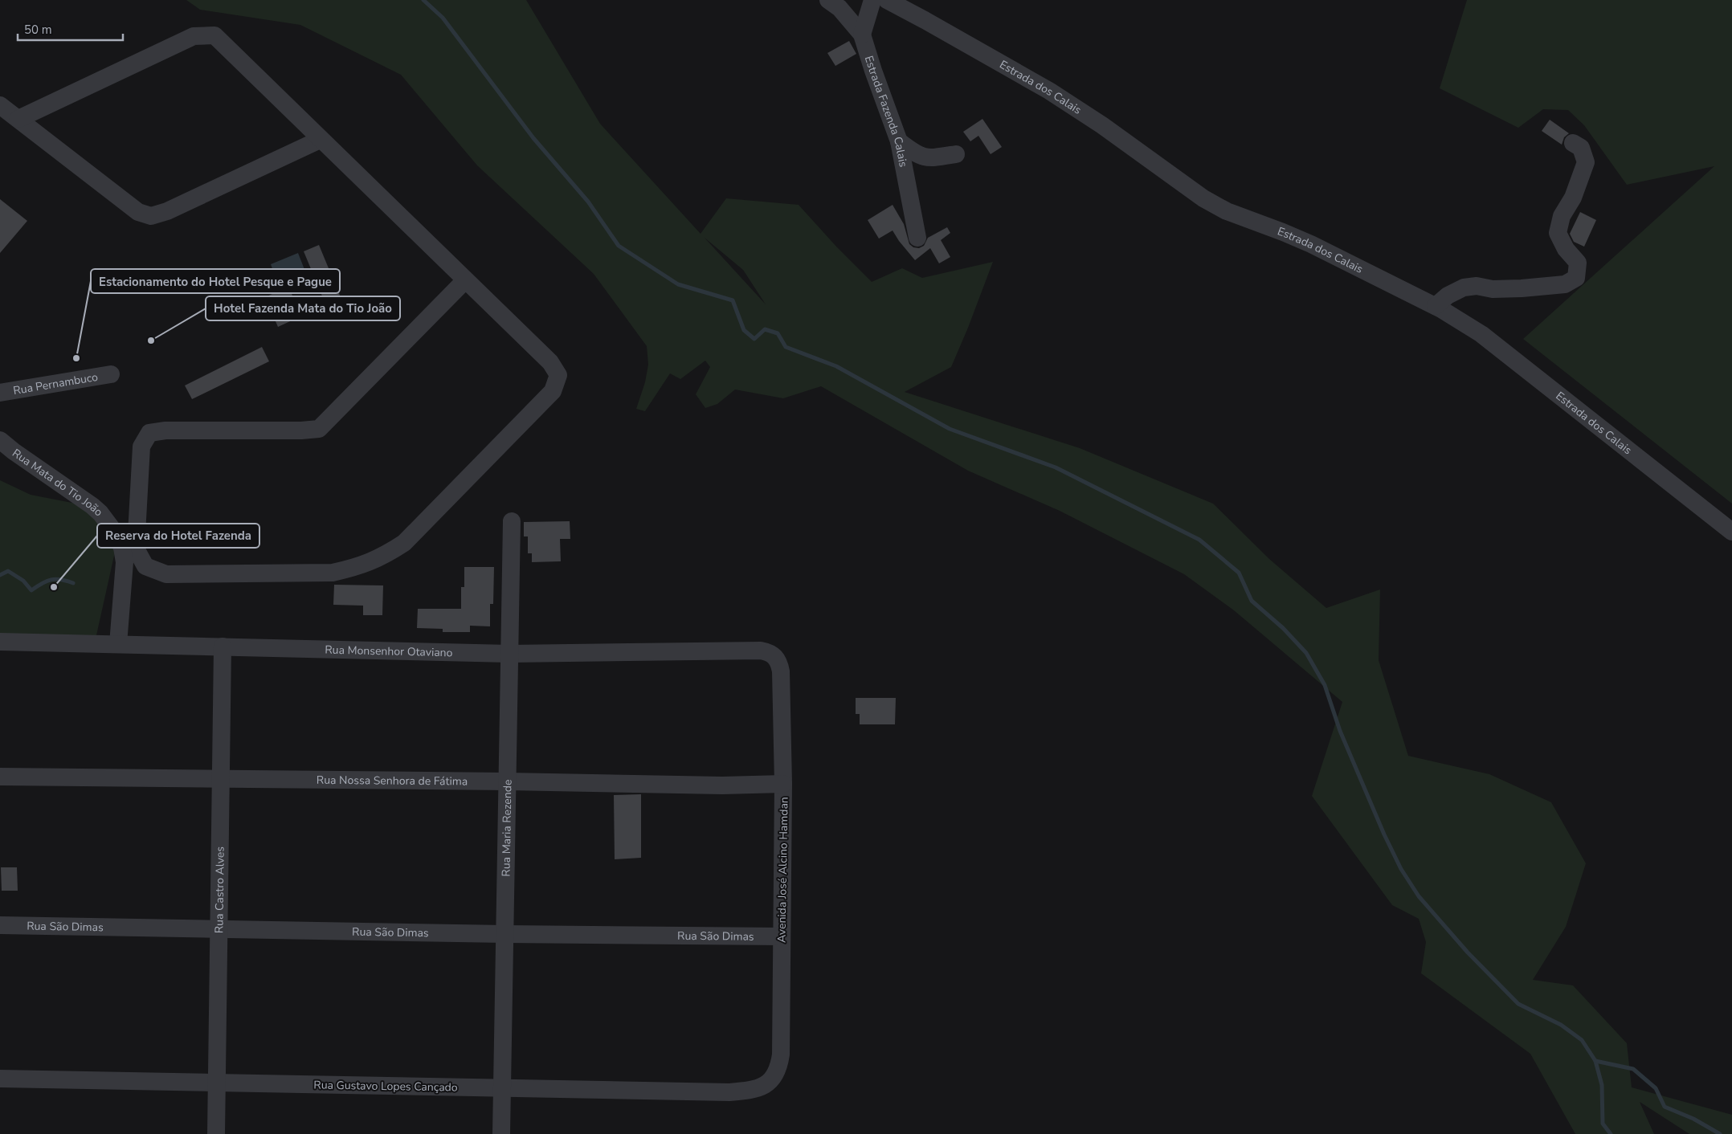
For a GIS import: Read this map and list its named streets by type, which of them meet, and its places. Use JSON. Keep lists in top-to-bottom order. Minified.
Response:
{"streets":{"street":["Estrada dos Calais","Estrada Fazenda Calais","Rua Pernambuco","Rua Mata do Tio João","Rua Monsenhor Otaviano","Rua Nossa Senhora de Fátima","Rua Maria Rezende","Avenida José Alcino Hamdan","Rua Castro Alves","Rua São Dimas","Rua Gustavo Lopes Cançado"]},"crossings":[["Rua Mata do Tio João","Rua Monsenhor Otaviano"],["Rua Monsenhor Otaviano","Rua Maria Rezende"],["Rua Monsenhor Otaviano","Avenida José Alcino Hamdan"],["Rua Monsenhor Otaviano","Rua Castro Alves"],["Rua Nossa Senhora de Fátima","Rua Maria Rezende"],["Rua Nossa Senhora de Fátima","Avenida José Alcino Hamdan"],["Rua Nossa Senhora de Fátima","Rua Castro Alves"],["Rua Maria Rezende","Rua São Dimas"],["Rua Maria Rezende","Rua Gustavo Lopes Cançado"],["Avenida José Alcino Hamdan","Rua São Dimas"],["Avenida José Alcino Hamdan","Rua Gustavo Lopes Cançado"],["Rua Castro Alves","Rua São Dimas"],["Rua Castro Alves","Rua Gustavo Lopes Cançado"]],"places":["Hotel Fazenda Mata do Tio João","Estacionamento do Hotel Pesque e Pague","Reserva do Hotel Fazenda"],"scale_bar":"50 m"}
